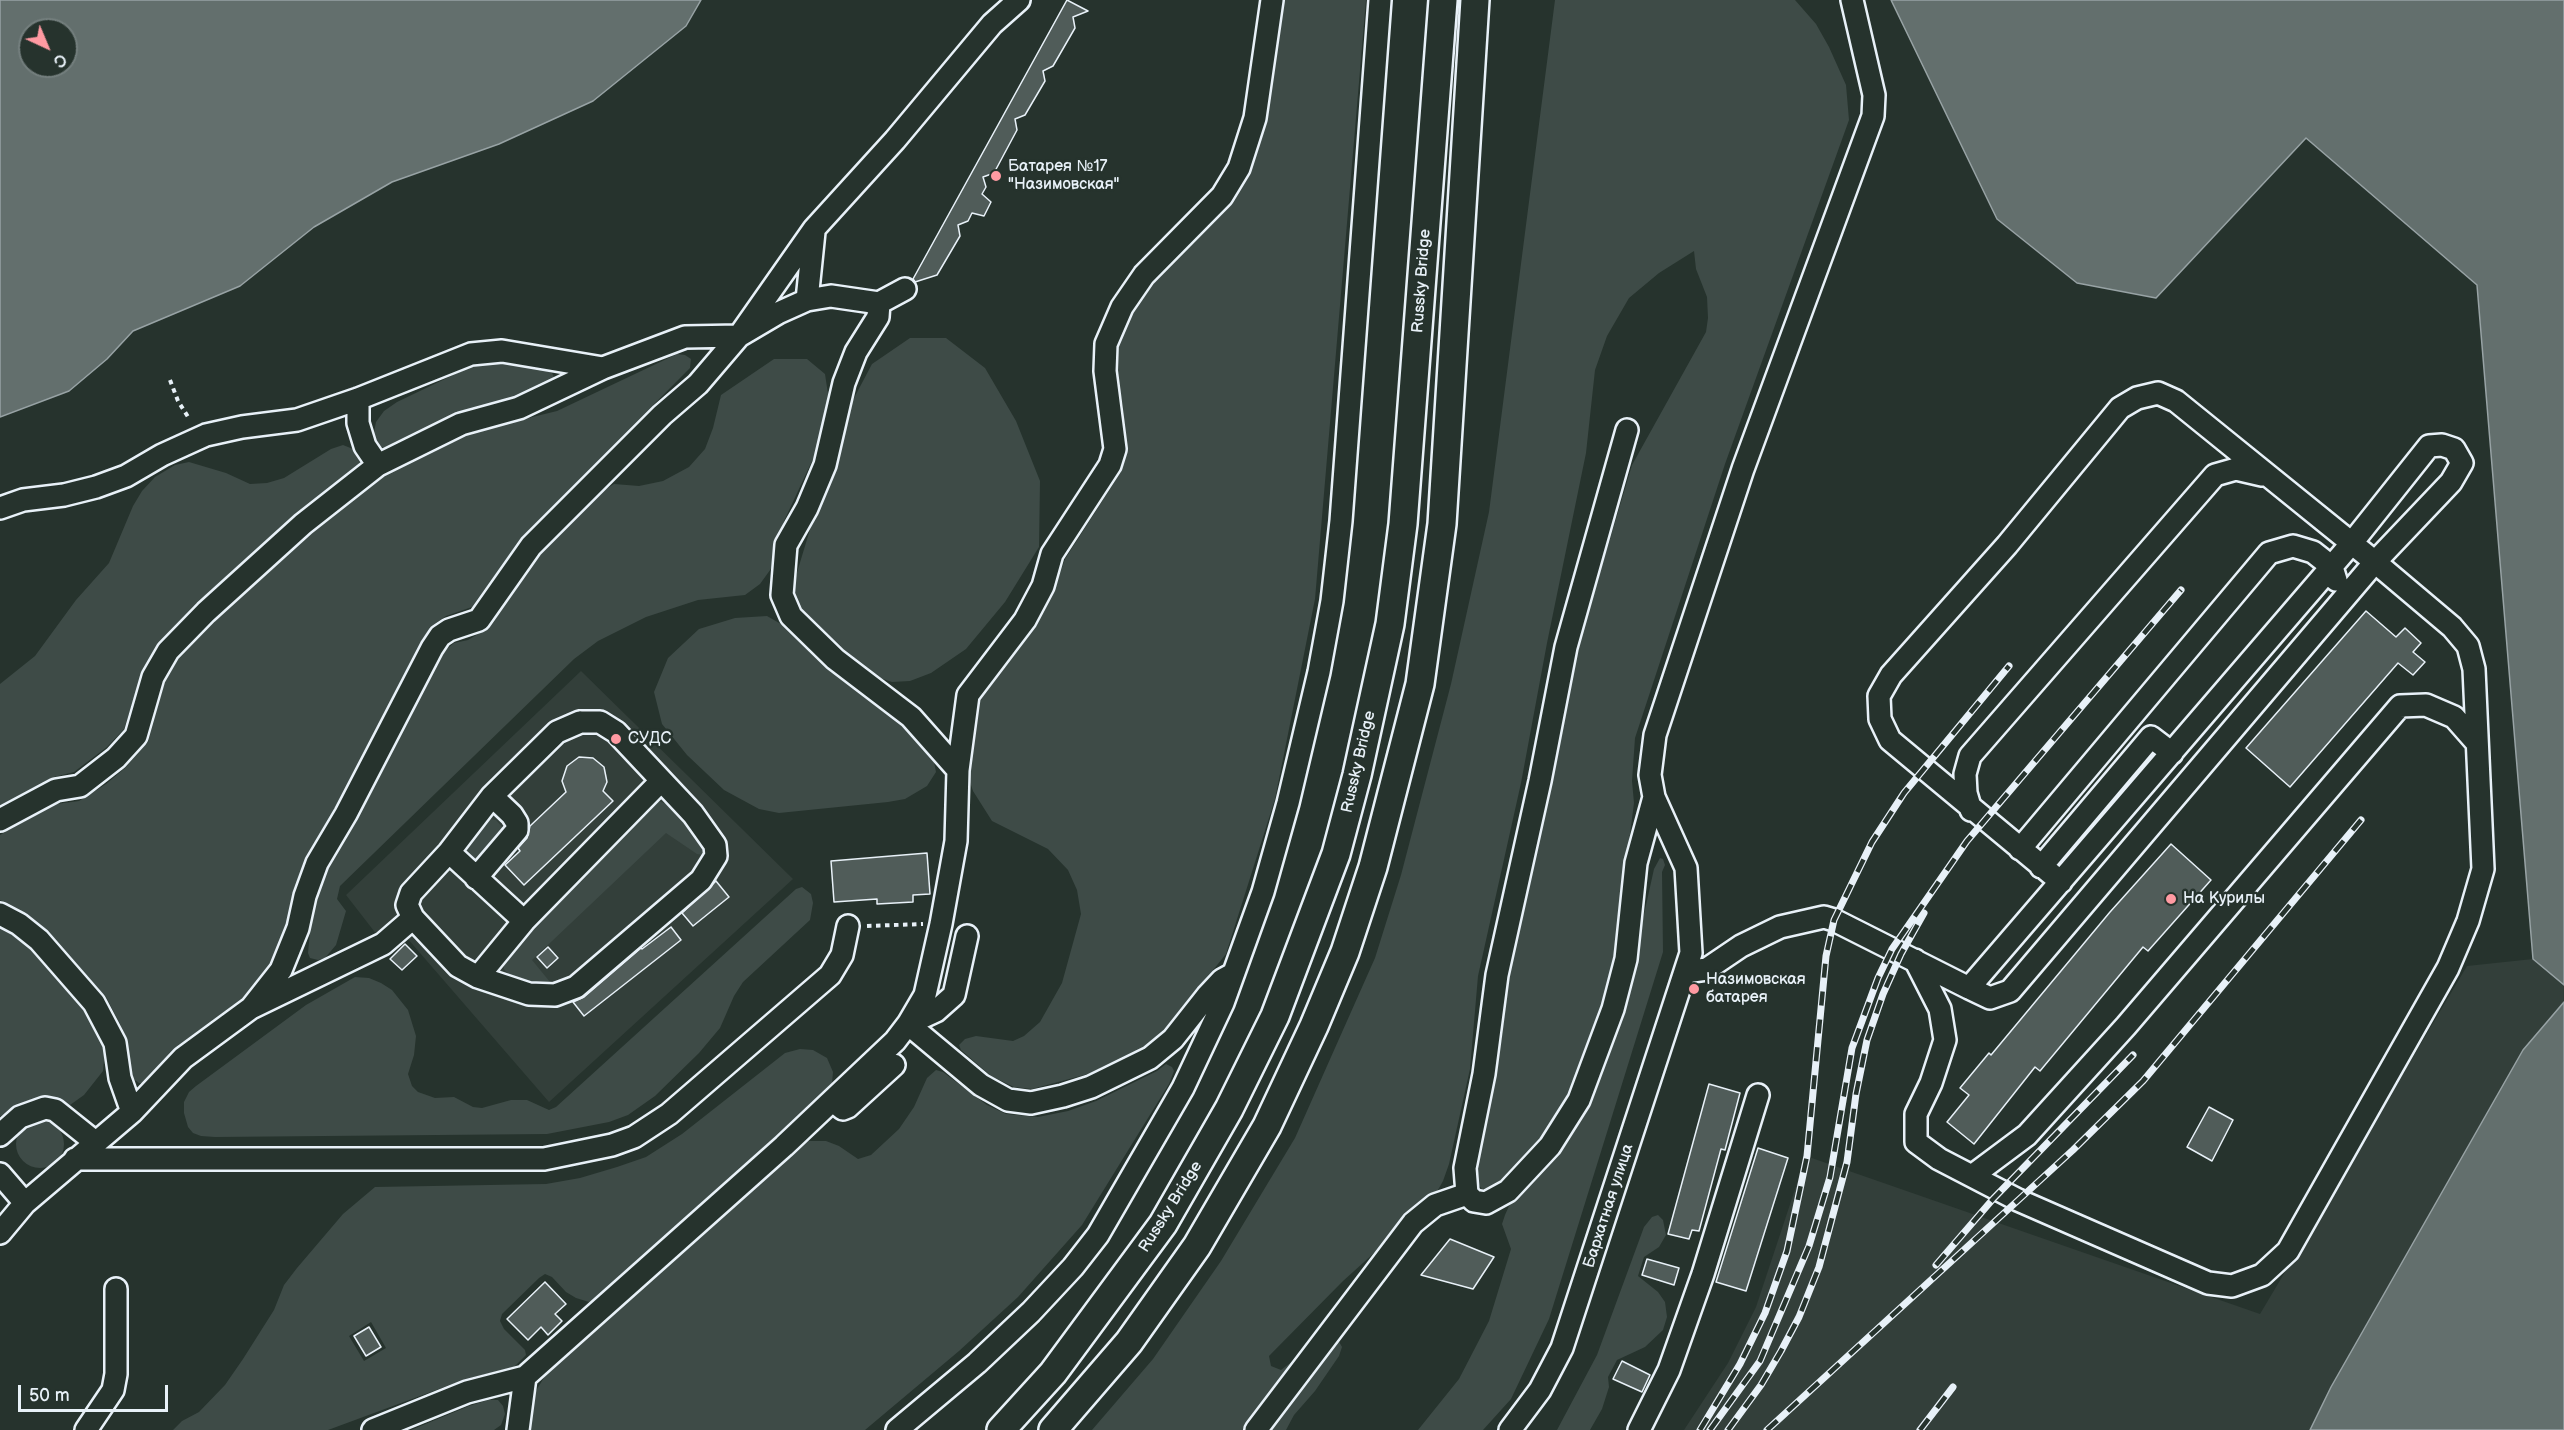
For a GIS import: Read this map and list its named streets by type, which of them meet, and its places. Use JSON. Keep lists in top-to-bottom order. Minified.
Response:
{"streets":{"main road":["Russky Bridge"],"street":["Бархатная улица"]},"places":["Батарея №17 \"Назимовская\"","СУДС","На Курилы","Назимовская батарея"],"scale_bar":"50 m","north":"bottom right"}
